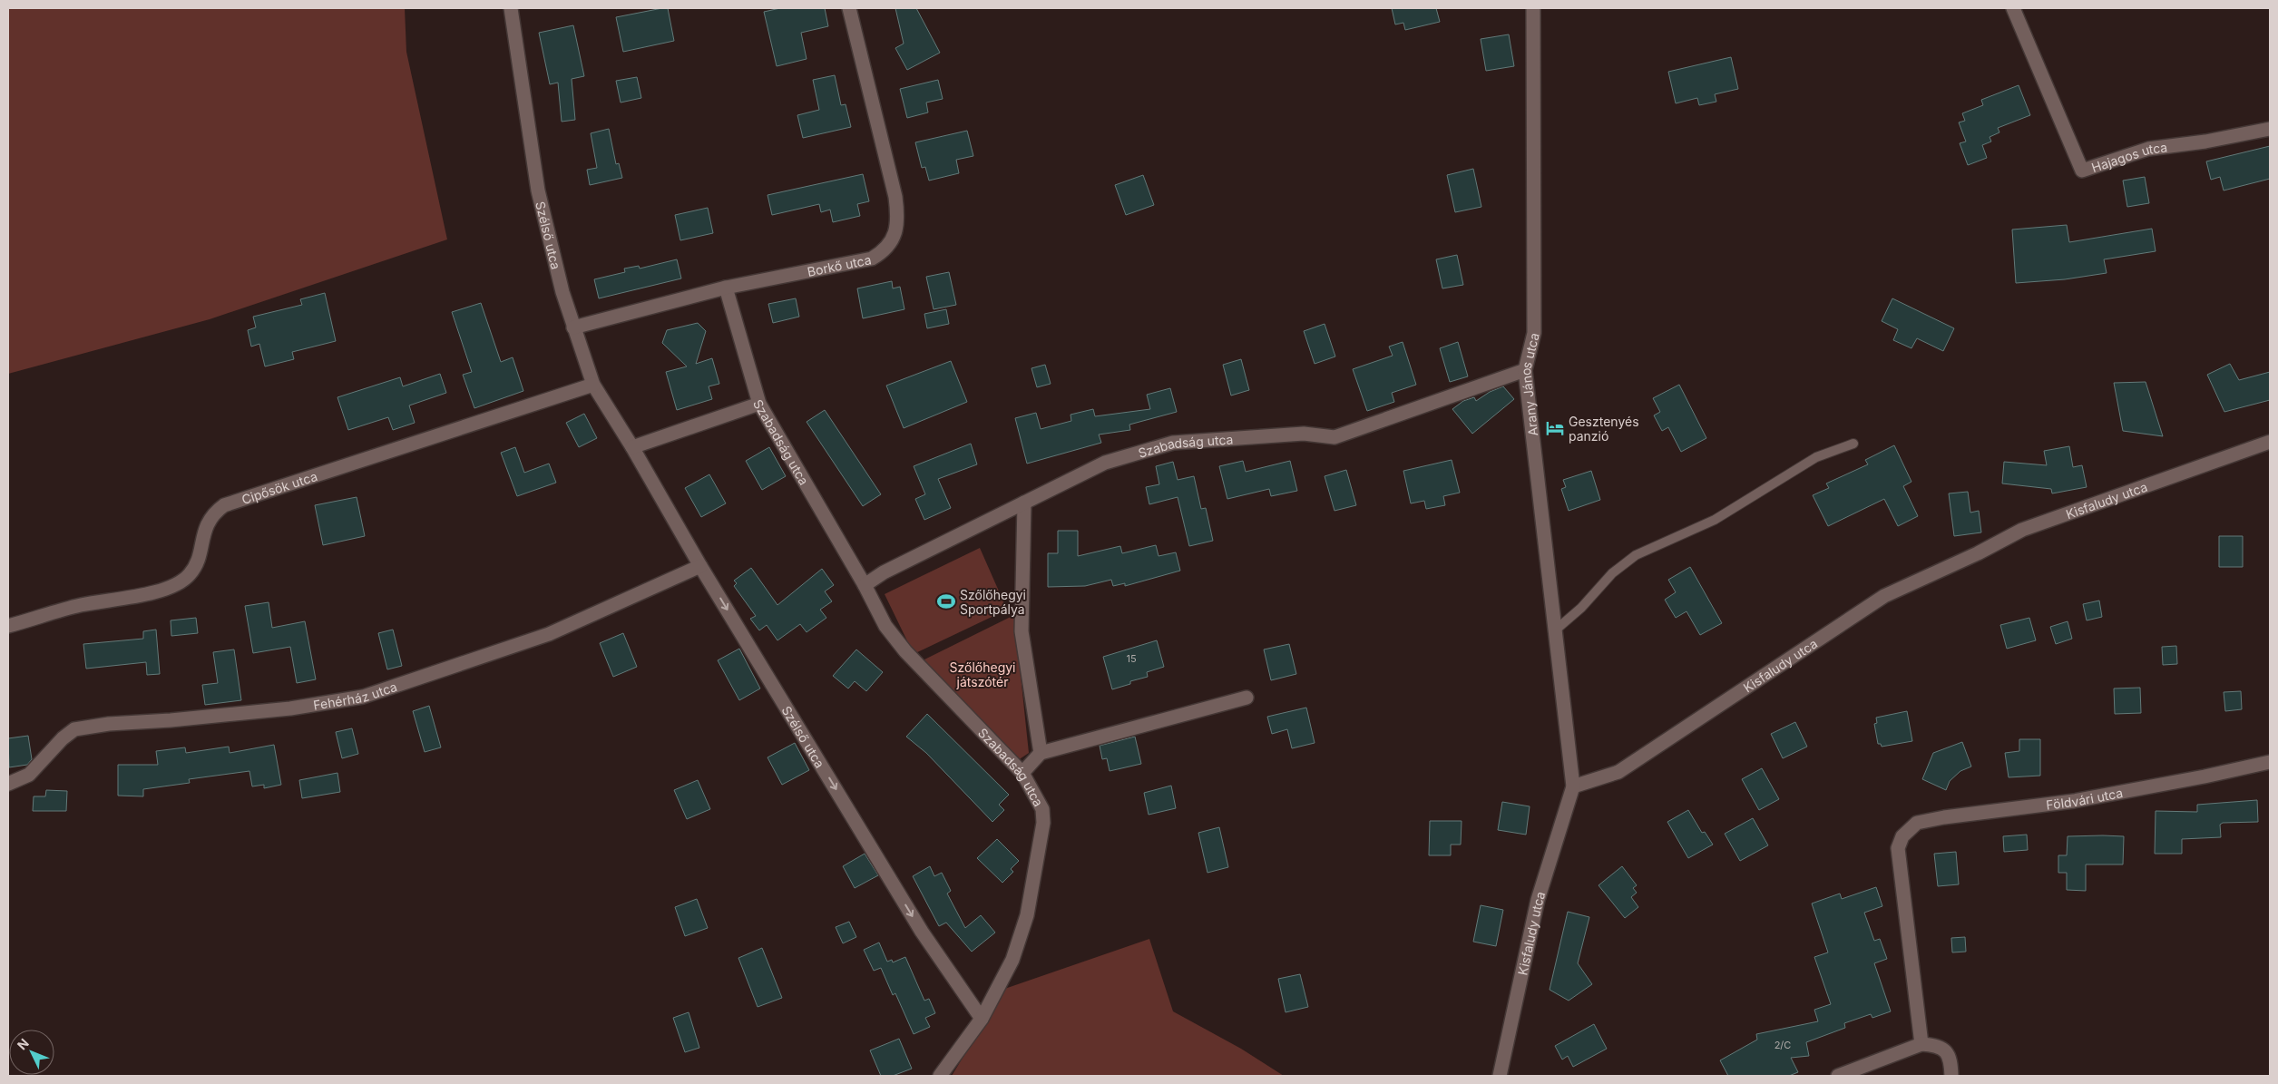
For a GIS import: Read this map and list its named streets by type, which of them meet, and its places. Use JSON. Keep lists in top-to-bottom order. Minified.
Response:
{"streets":{"street":["Hajagos utca","Szélső utca","Borkő utca","Arany János utca","Szabadság utca","Cipősök utca","Kisfaludy utca","Fehérház utca","Földvári utca"]},"crossings":[["Szélső utca","Borkő utca"],["Szélső utca","Szabadság utca"],["Szélső utca","Cipősök utca"],["Szélső utca","Fehérház utca"],["Borkő utca","Szabadság utca"],["Arany János utca","Szabadság utca"],["Arany János utca","Kisfaludy utca"]],"one_way":["Szélső utca"],"parks":["Szőlőhegyi játszótér"],"places":{"hotel":["Gesztenyés panzió"],"sports":["Szőlőhegyi Sportpálya"]},"house_numbers":["15","2/C"],"north":"top left"}
